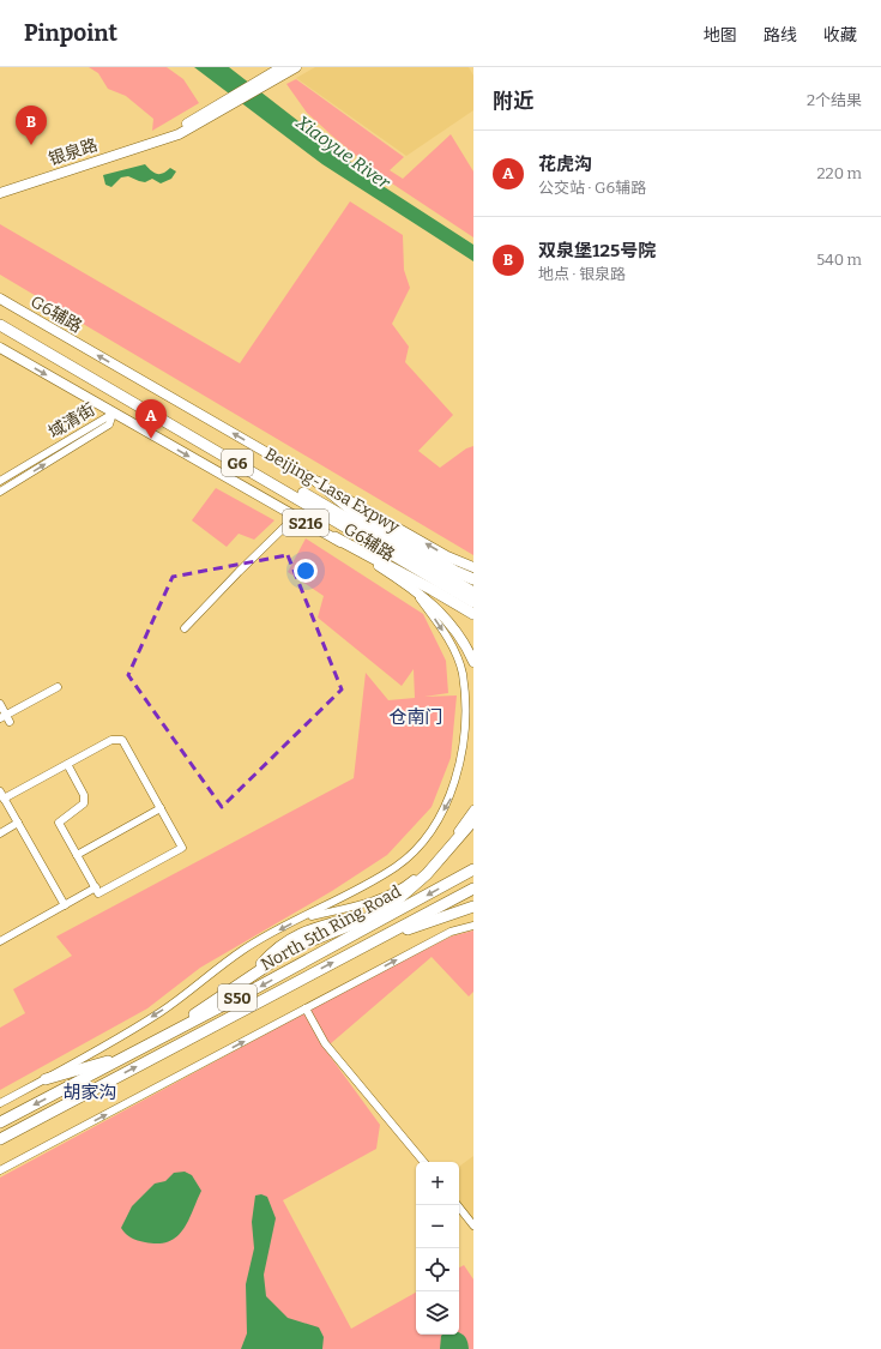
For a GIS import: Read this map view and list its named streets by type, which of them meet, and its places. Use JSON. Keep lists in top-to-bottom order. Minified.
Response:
{"streets":{"highway":["G6","Beijing-Lasa Expwy","North 5th Ring Road","S50"],"main road":["银泉路","G6辅路","S216"],"street":["域清街"]},"crossings":[["G6辅路","域清街"]],"districts":["仓南门","胡家沟"],"water":["Xiaoyue River"],"page":{"header":"Pinpoint","nav":["地图","路线","收藏"],"heading":["附近","2个结果"],"pins":["B","A"],"list":[{"mark":"A","name":"花虎沟","note":"公交站 · G6辅路","value":"220 m"},{"mark":"B","name":"双泉堡125号院","note":"地点 · 银泉路","value":"540 m"}],"map_buttons":["+","−"]}}
